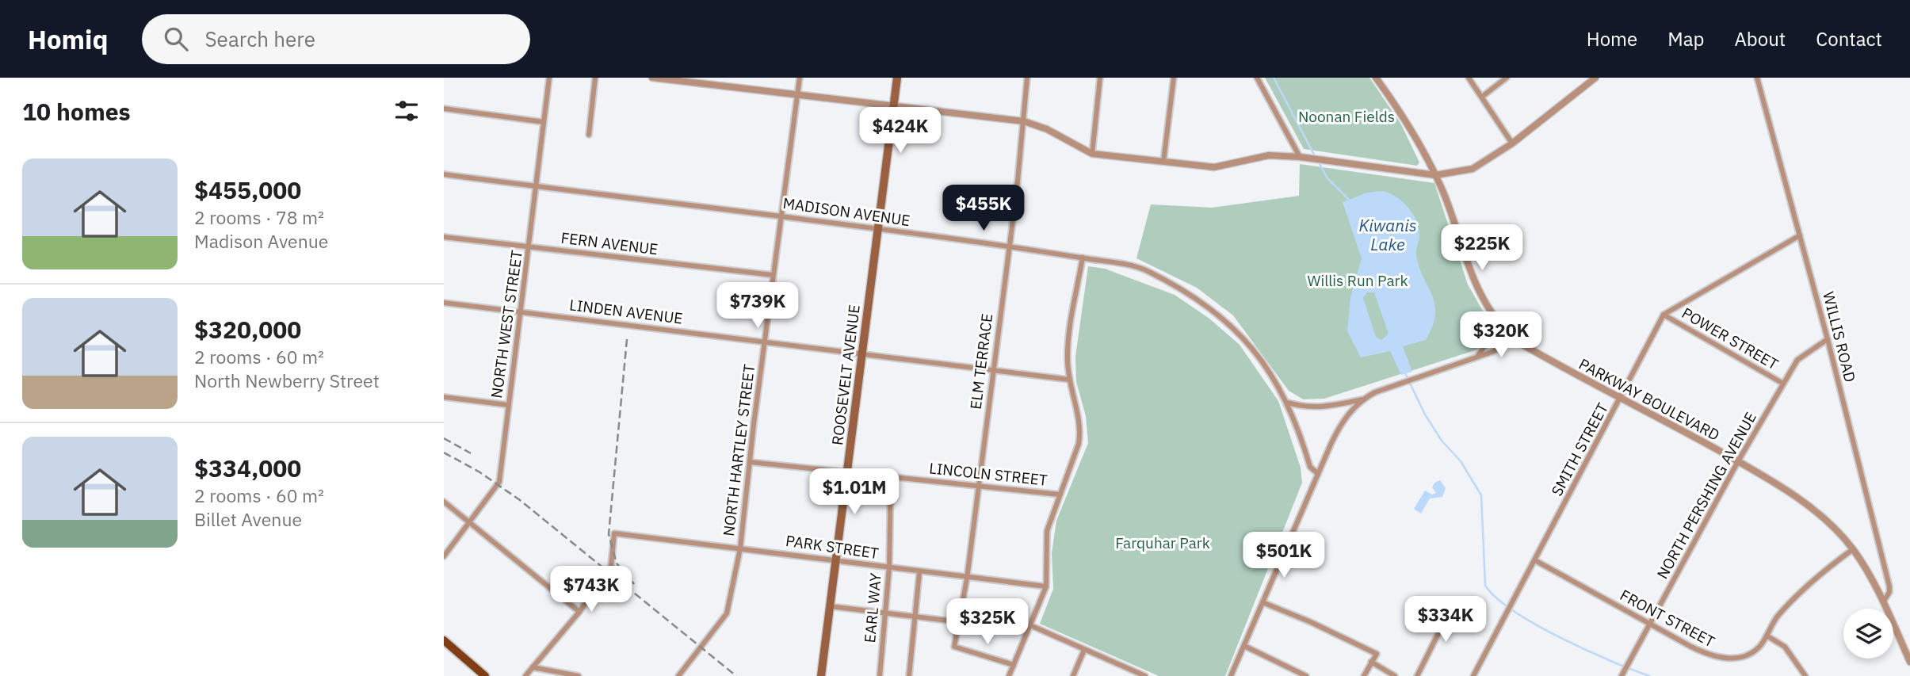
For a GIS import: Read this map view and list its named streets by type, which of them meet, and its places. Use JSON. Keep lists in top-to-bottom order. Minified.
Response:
{"streets":{"main road":["ROOSEVELT AVENUE"],"street":["MADISON AVENUE","FERN AVENUE","LINDEN AVENUE","NORTH WEST STREET","WILLIS ROAD","POWER STREET","ELM TERRACE","PARKWAY BOULEVARD","SMITH STREET","NORTH HARTLEY STREET","LINCOLN STREET","NORTH PERSHING AVENUE","PARK STREET","EARL WAY","FRONT STREET"]},"crossings":[["MADISON AVENUE","NORTH WEST STREET"],["MADISON AVENUE","ELM TERRACE"],["MADISON AVENUE","ROOSEVELT AVENUE"],["MADISON AVENUE","NORTH HARTLEY STREET"],["FERN AVENUE","NORTH WEST STREET"],["FERN AVENUE","NORTH HARTLEY STREET"],["LINDEN AVENUE","NORTH WEST STREET"],["LINDEN AVENUE","ELM TERRACE"],["LINDEN AVENUE","ROOSEVELT AVENUE"],["LINDEN AVENUE","NORTH HARTLEY STREET"],["WILLIS ROAD","PARKWAY BOULEVARD"],["WILLIS ROAD","NORTH PERSHING AVENUE"],["POWER STREET","SMITH STREET"],["POWER STREET","NORTH PERSHING AVENUE"],["ELM TERRACE","LINCOLN STREET"],["ELM TERRACE","PARK STREET"],["ROOSEVELT AVENUE","LINCOLN STREET"],["ROOSEVELT AVENUE","PARK STREET"],["PARKWAY BOULEVARD","SMITH STREET"],["PARKWAY BOULEVARD","NORTH PERSHING AVENUE"],["PARKWAY BOULEVARD","FRONT STREET"],["SMITH STREET","FRONT STREET"],["NORTH HARTLEY STREET","LINCOLN STREET"],["NORTH HARTLEY STREET","PARK STREET"],["LINCOLN STREET","EARL WAY"],["NORTH PERSHING AVENUE","FRONT STREET"],["PARK STREET","EARL WAY"]],"water":["Kiwanis Lake"],"parks":["Noonan Fields","Willis Run Park","Farquhar Park"],"page":{"header":"Homiq","search":"Search here","nav":["Home","Map","About","Contact"],"heading":"10 homes","price":["$424K","$455K","$225K","$739K","$320K","$1.01M","$501K","$743K","$334K","$325K"],"list":[{"name":"$455,000","note":"2 rooms · 78 m² · Madison Avenue"},{"name":"$320,000","note":"2 rooms · 60 m² · North Newberry Street"},{"name":"$334,000","note":"2 rooms · 60 m² · Billet Avenue"}]}}
